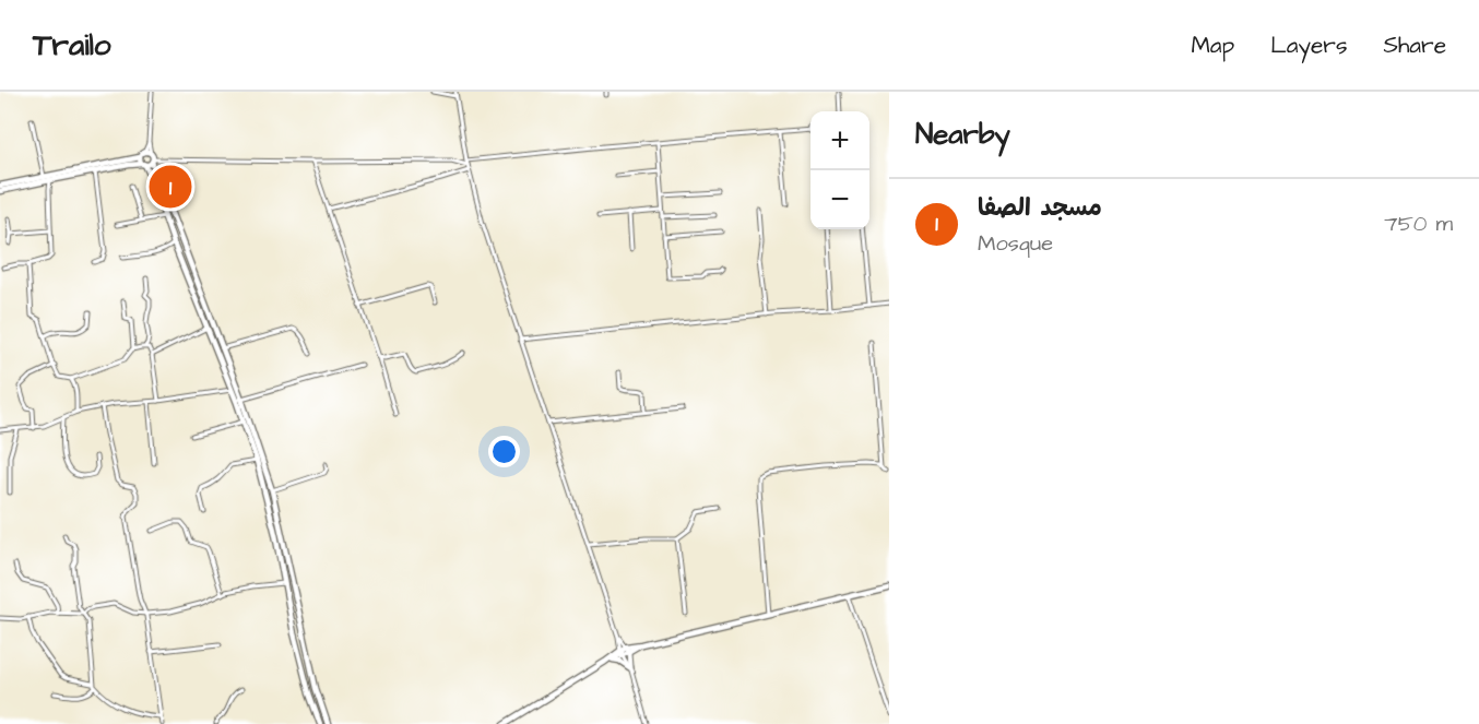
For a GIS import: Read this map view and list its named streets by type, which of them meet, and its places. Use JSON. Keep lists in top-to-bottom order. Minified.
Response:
{"page":{"header":"Trailo","nav":["Map","Layers","Share"],"heading":"Nearby","map_buttons":["+","−"],"pins":"1","list":[{"mark":"1","name":"مسجد الصفا","note":"Mosque","value":"750 m"}]}}
